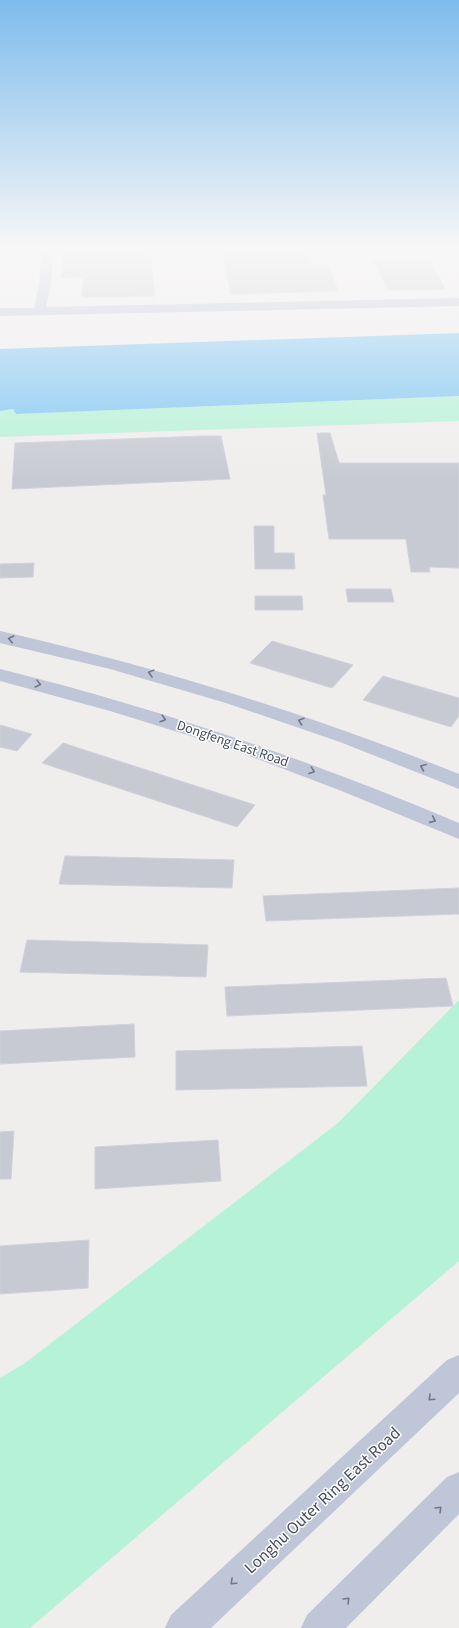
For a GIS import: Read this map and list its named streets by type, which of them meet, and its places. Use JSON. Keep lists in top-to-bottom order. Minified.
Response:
{"streets":{"main road":["Dongfeng East Road","Longhu Outer Ring East Road"]}}
